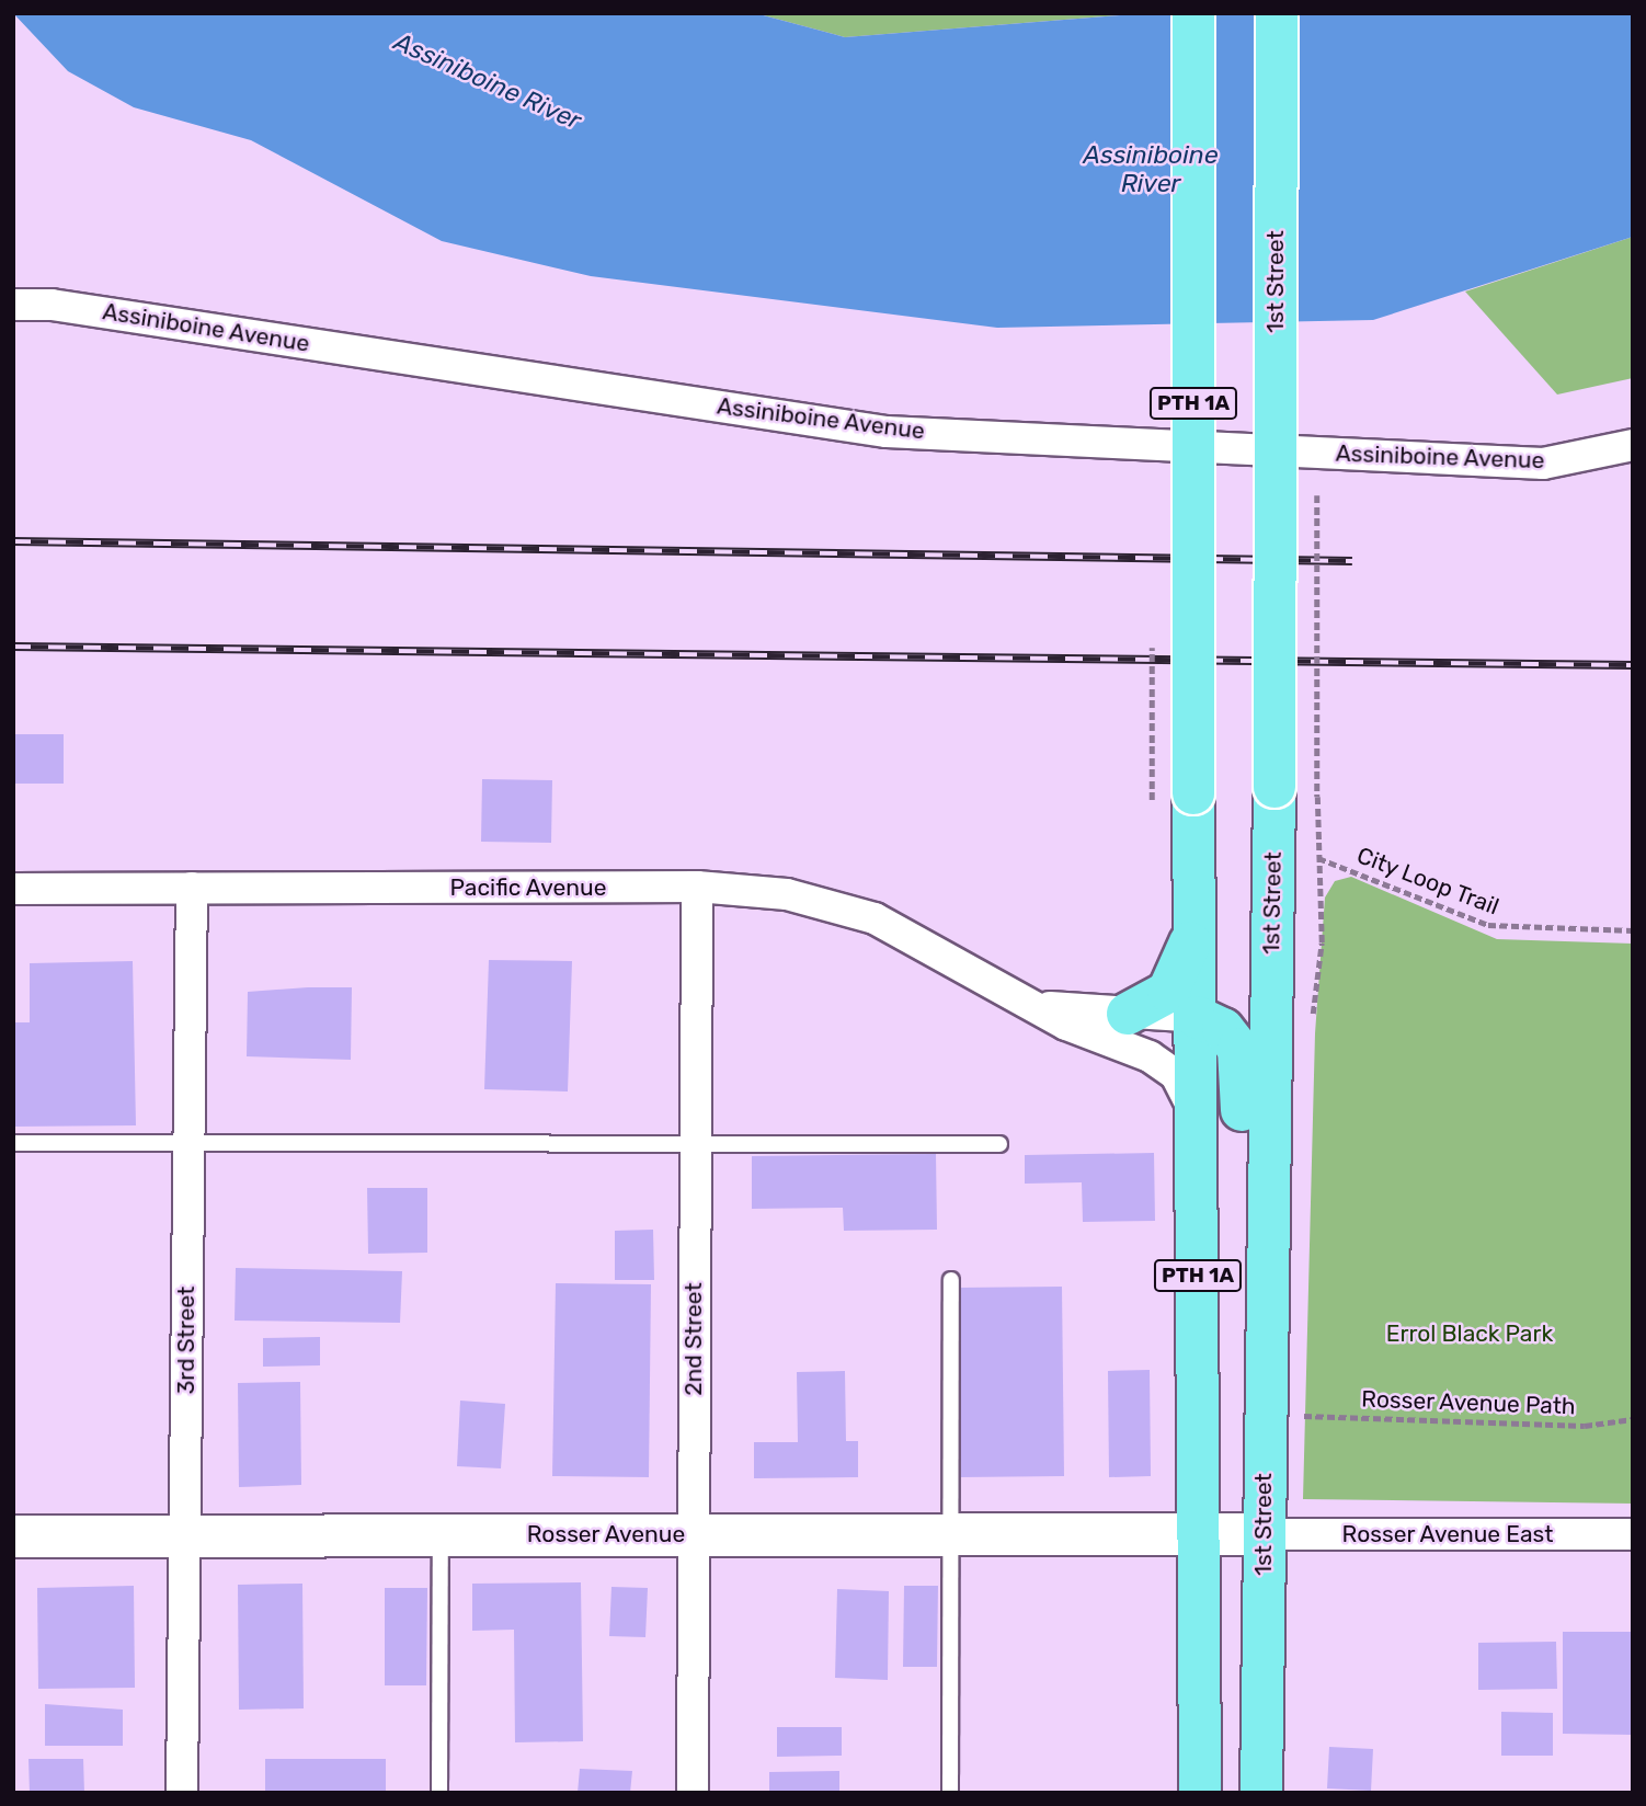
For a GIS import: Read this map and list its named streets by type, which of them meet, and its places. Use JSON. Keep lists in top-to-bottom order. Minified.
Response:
{"streets":{"main road":["1st Street","PTH 1A"],"street":["Assiniboine Avenue","Pacific Avenue","2nd Street","3rd Street","Rosser Avenue","Rosser Avenue East"],"path":["City Loop Trail","Rosser Avenue Path"]},"crossings":[["1st Street","Rosser Avenue"],["1st Street","Rosser Avenue East"],["PTH 1A","Pacific Avenue"],["PTH 1A","Rosser Avenue"],["Pacific Avenue","2nd Street"],["Pacific Avenue","3rd Street"],["2nd Street","Rosser Avenue"],["3rd Street","Rosser Avenue"],["Rosser Avenue","Rosser Avenue East"]],"water":["Assiniboine River"],"parks":["Errol Black Park"]}
